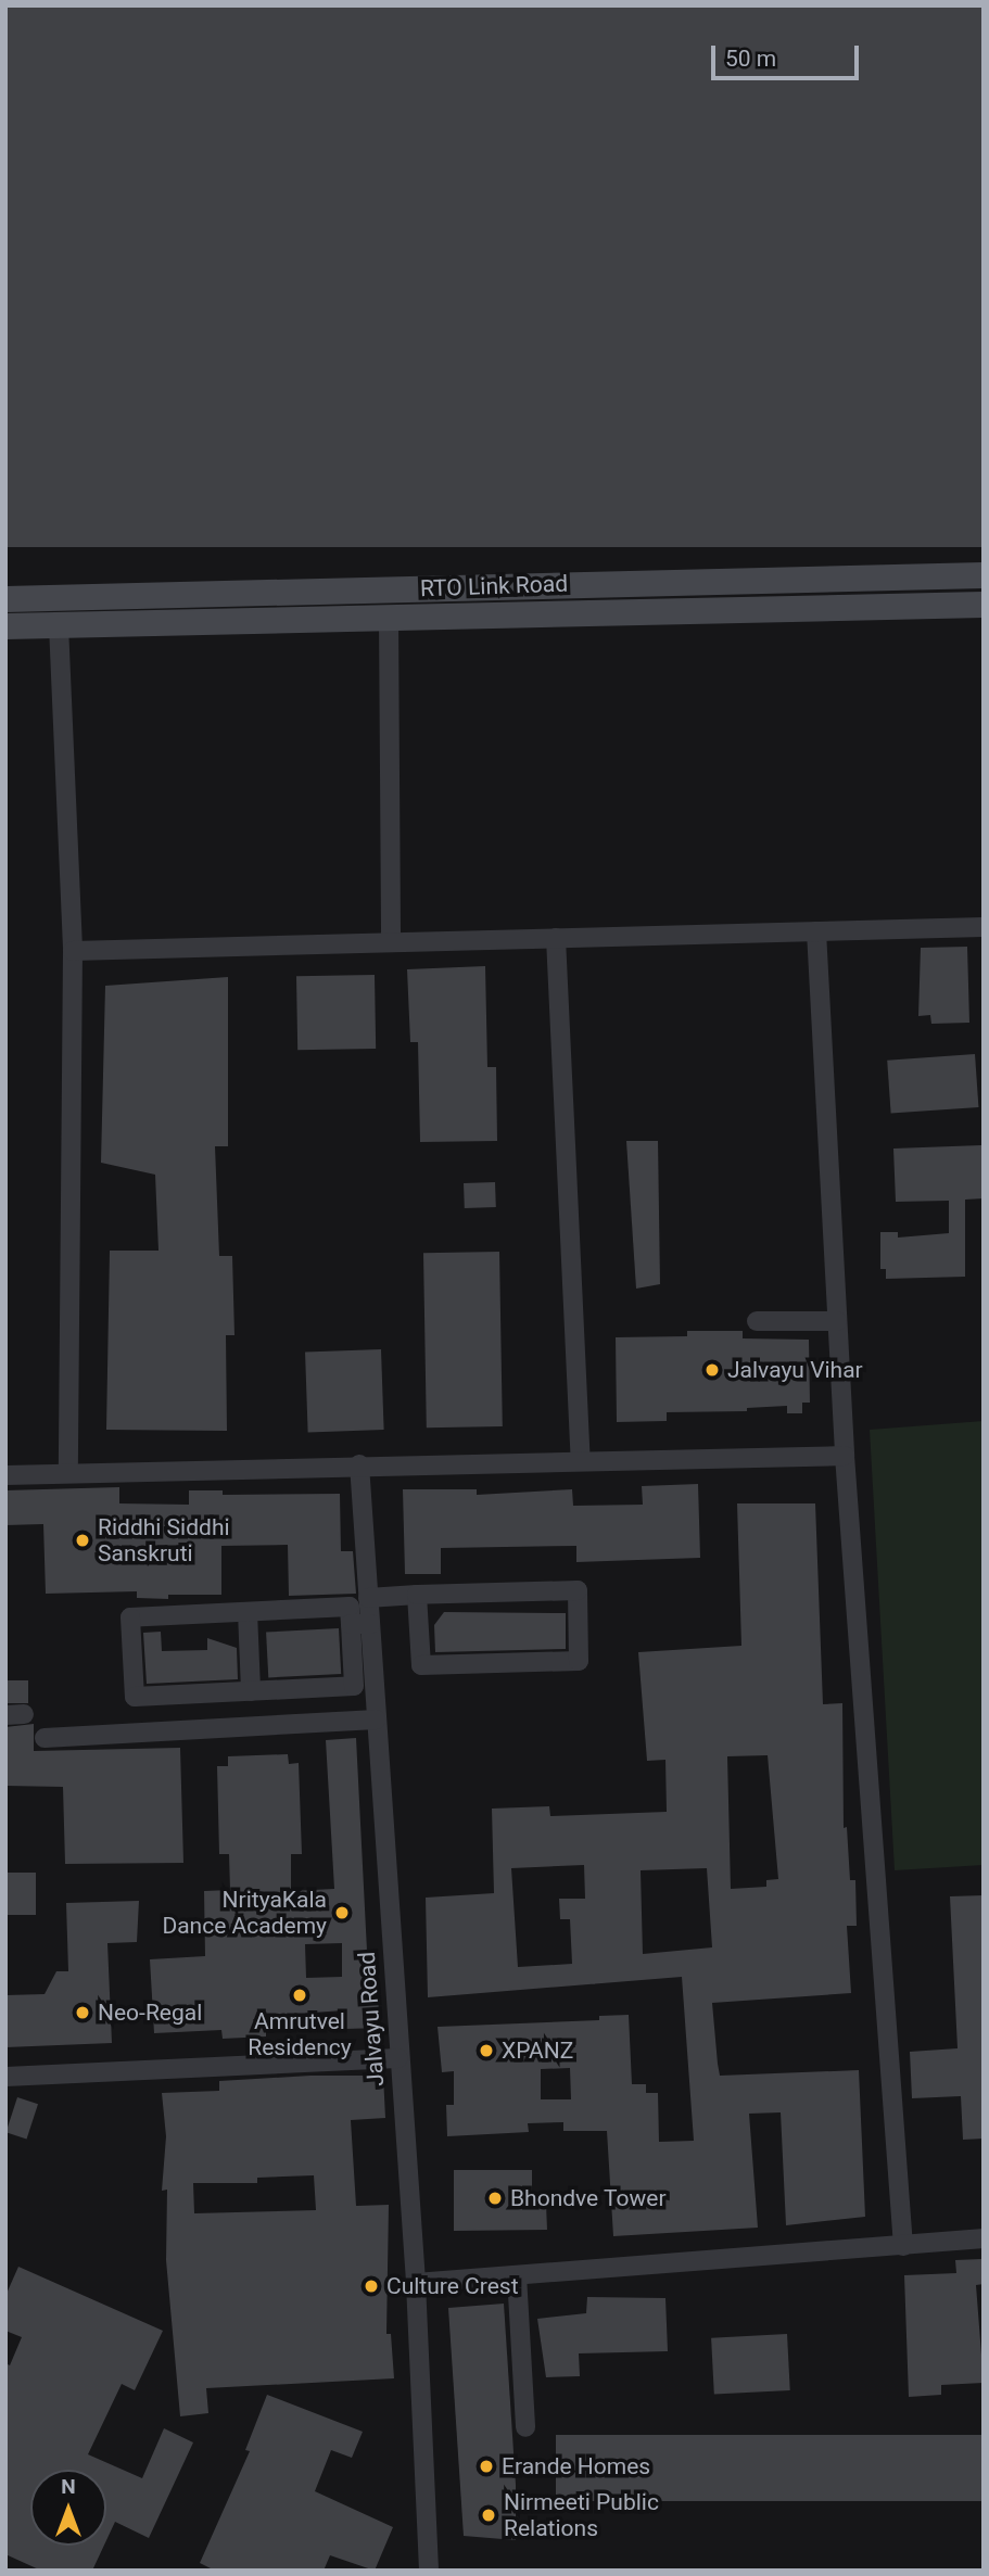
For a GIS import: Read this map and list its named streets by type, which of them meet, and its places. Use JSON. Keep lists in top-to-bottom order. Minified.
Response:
{"streets":{"main road":["RTO Link Road"],"street":["Jalvayu Road"]},"places":["Jalvayu Vihar","Riddhi Siddhi Sanskruti","NrityaKala Dance Academy","Amrutvel Residency","Neo-Regal","XPANZ","Bhondve Tower","Culture Crest","Erande Homes","Nirmeeti Public Relations"],"scale_bar":"50 m","north":"top"}
